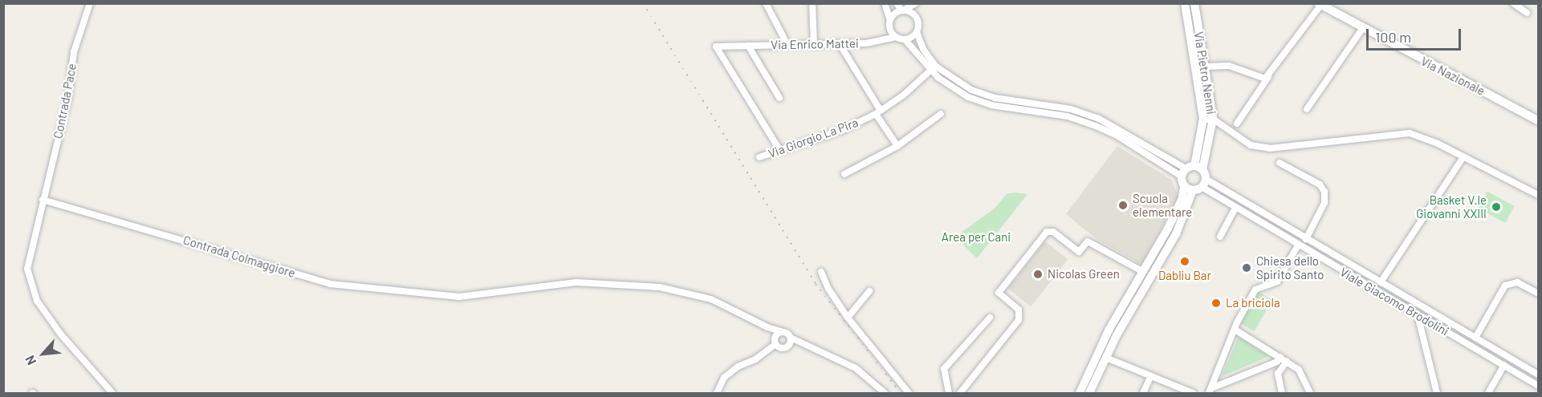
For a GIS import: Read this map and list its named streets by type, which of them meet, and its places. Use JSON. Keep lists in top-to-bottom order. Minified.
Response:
{"streets":{"street":["Via Enrico Mattei","Via Pietro Nenni","Via Nazionale","Contrada Pace","Via Giorgio La Pira","Contrada Colmaggiore","Viale Giacomo Brodolini"]},"crossings":[["Via Enrico Mattei","Via Giorgio La Pira"],["Via Pietro Nenni","Viale Giacomo Brodolini"],["Contrada Pace","Contrada Colmaggiore"]],"parks":["Area per Cani"],"places":["Scuola elementare","Basket V.le Giovanni XXIII","Dabliu Bar","Chiesa dello Spirito Santo","Nicolas Green","La briciola"],"scale_bar":"100 m","north":"bottom left"}
